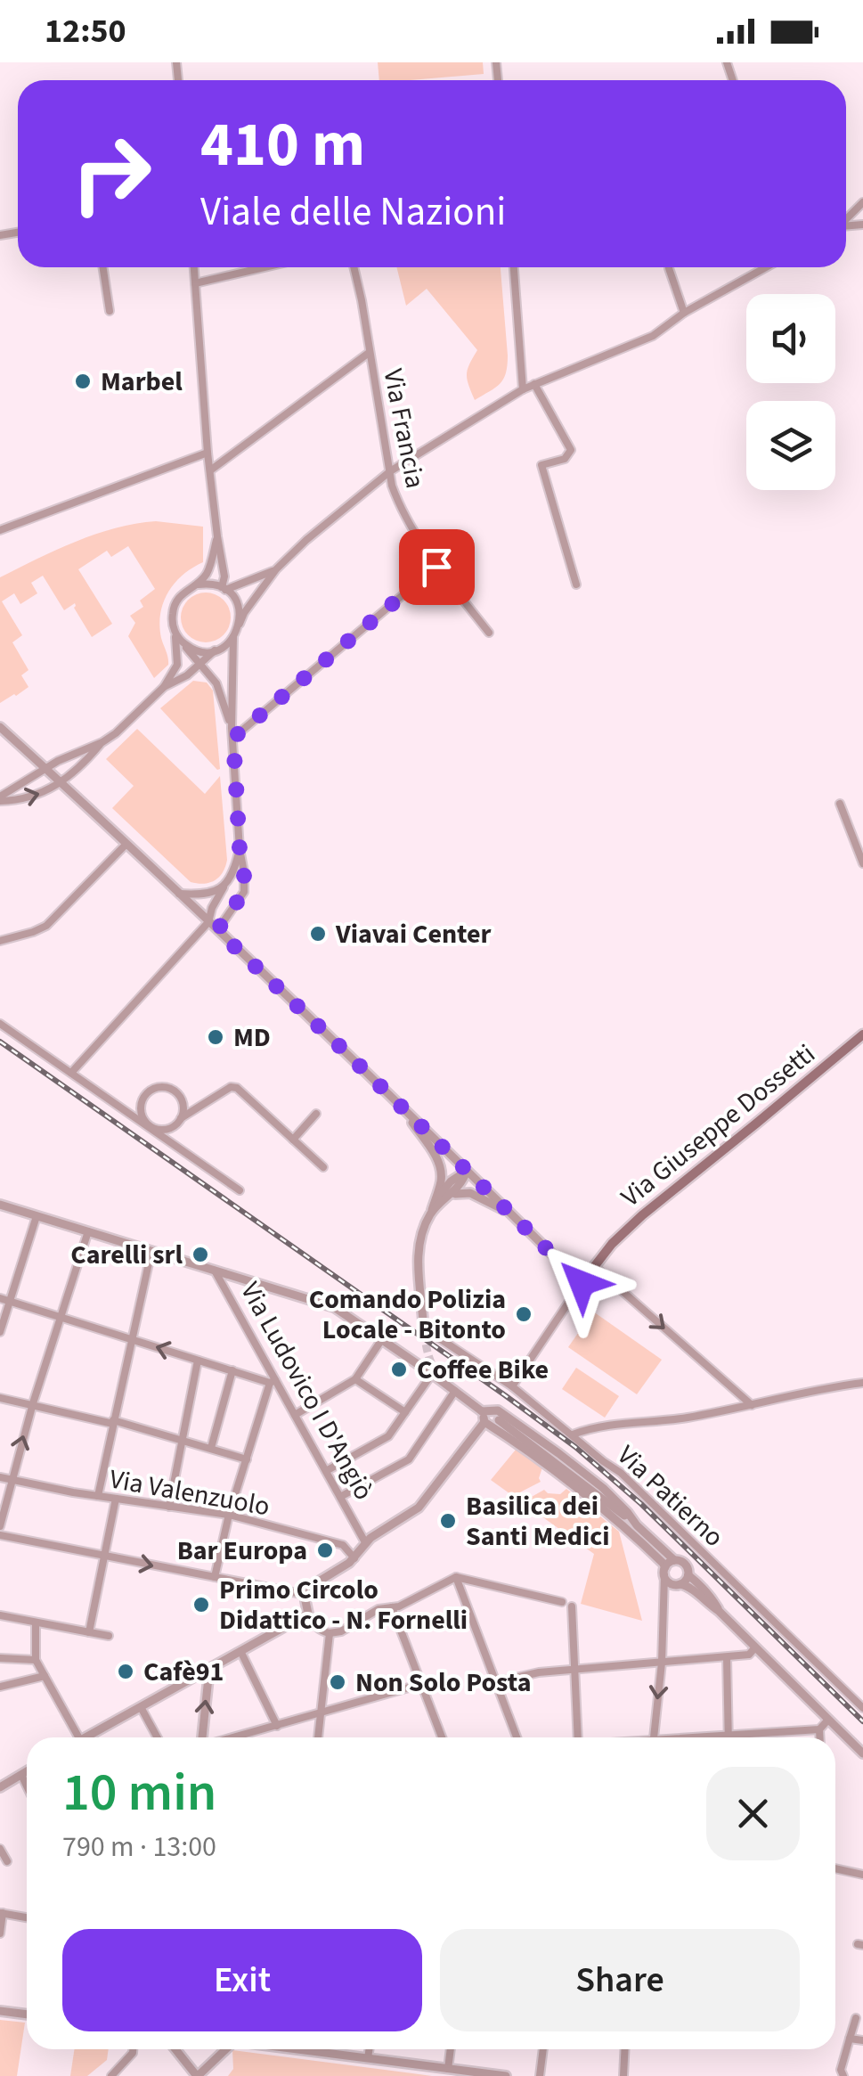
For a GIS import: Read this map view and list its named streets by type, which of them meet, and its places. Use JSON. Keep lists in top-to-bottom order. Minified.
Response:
{"streets":{"main road":["Via Giuseppe Dossetti"],"street":["Via Francia","Via Ludovico I D'Angiò","Via Valenzuolo","Via Patierno"]},"crossings":[["Via Giuseppe Dossetti","Via Patierno"]],"places":["Marbel","Viavai Center","MD","Carelli srl","Comando Polizia Locale - Bitonto","Coffee Bike","Basilica dei Santi Medici","Bar Europa","Primo Circolo Didattico - N. Fornelli","Cafè91","Non Solo Posta"],"page":{"status":"12:50","turn":["410 m","Viale delle Nazioni"],"heading":["10 min","790 m · 13:00"],"buttons":["Exit","Share"]}}
